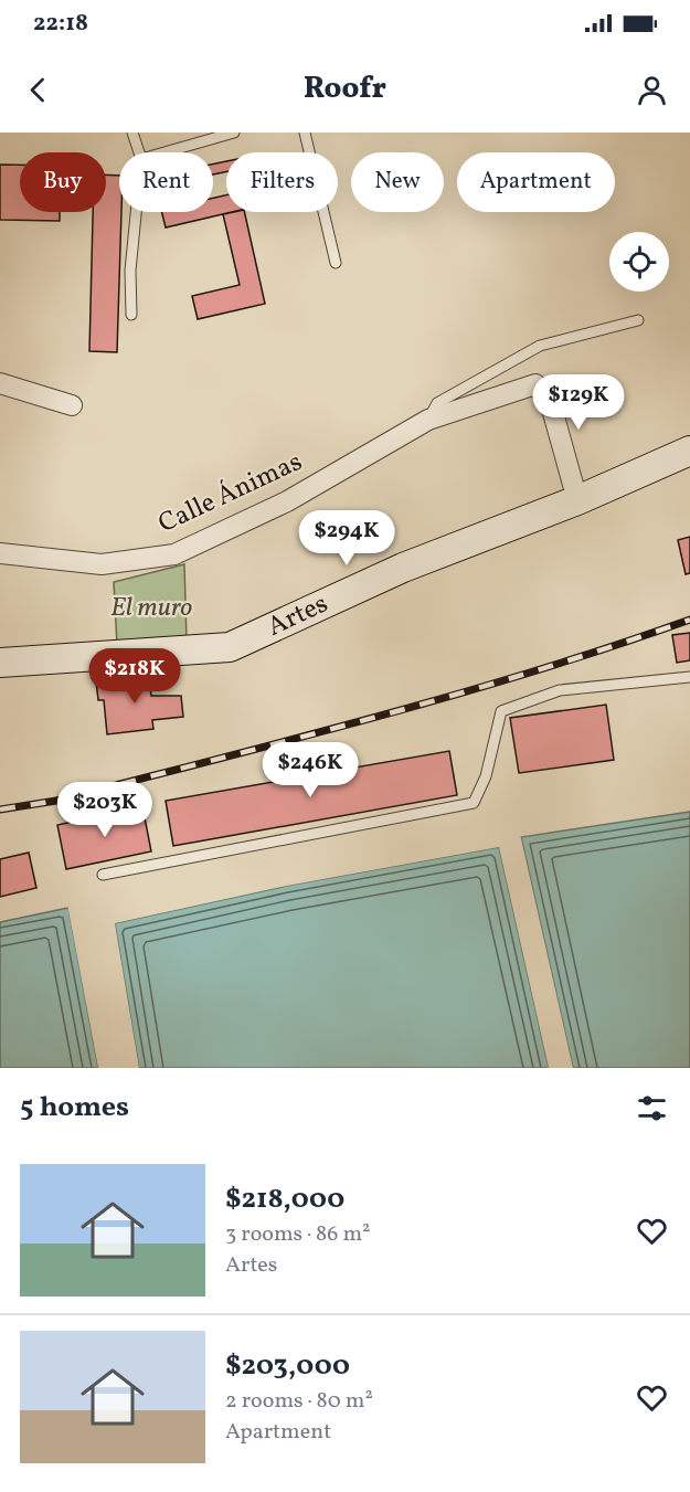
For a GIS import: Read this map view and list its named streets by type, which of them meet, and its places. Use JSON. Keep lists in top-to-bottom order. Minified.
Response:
{"streets":{"main road":["Artes"],"street":["Calle Ánimas"]},"crossings":[["Calle Ánimas","Artes"]],"parks":["El muro"],"page":{"status":"22:18","header":"Roofr","chip":["Buy","Rent","Filters","New","Apartment"],"price":["$129K","$294K","$218K","$246K","$203K"],"heading":"5 homes","list":[{"name":"$218,000","note":"3 rooms · 86 m² · Artes"},{"name":"$203,000","note":"2 rooms · 80 m² · Apartment"}]}}
